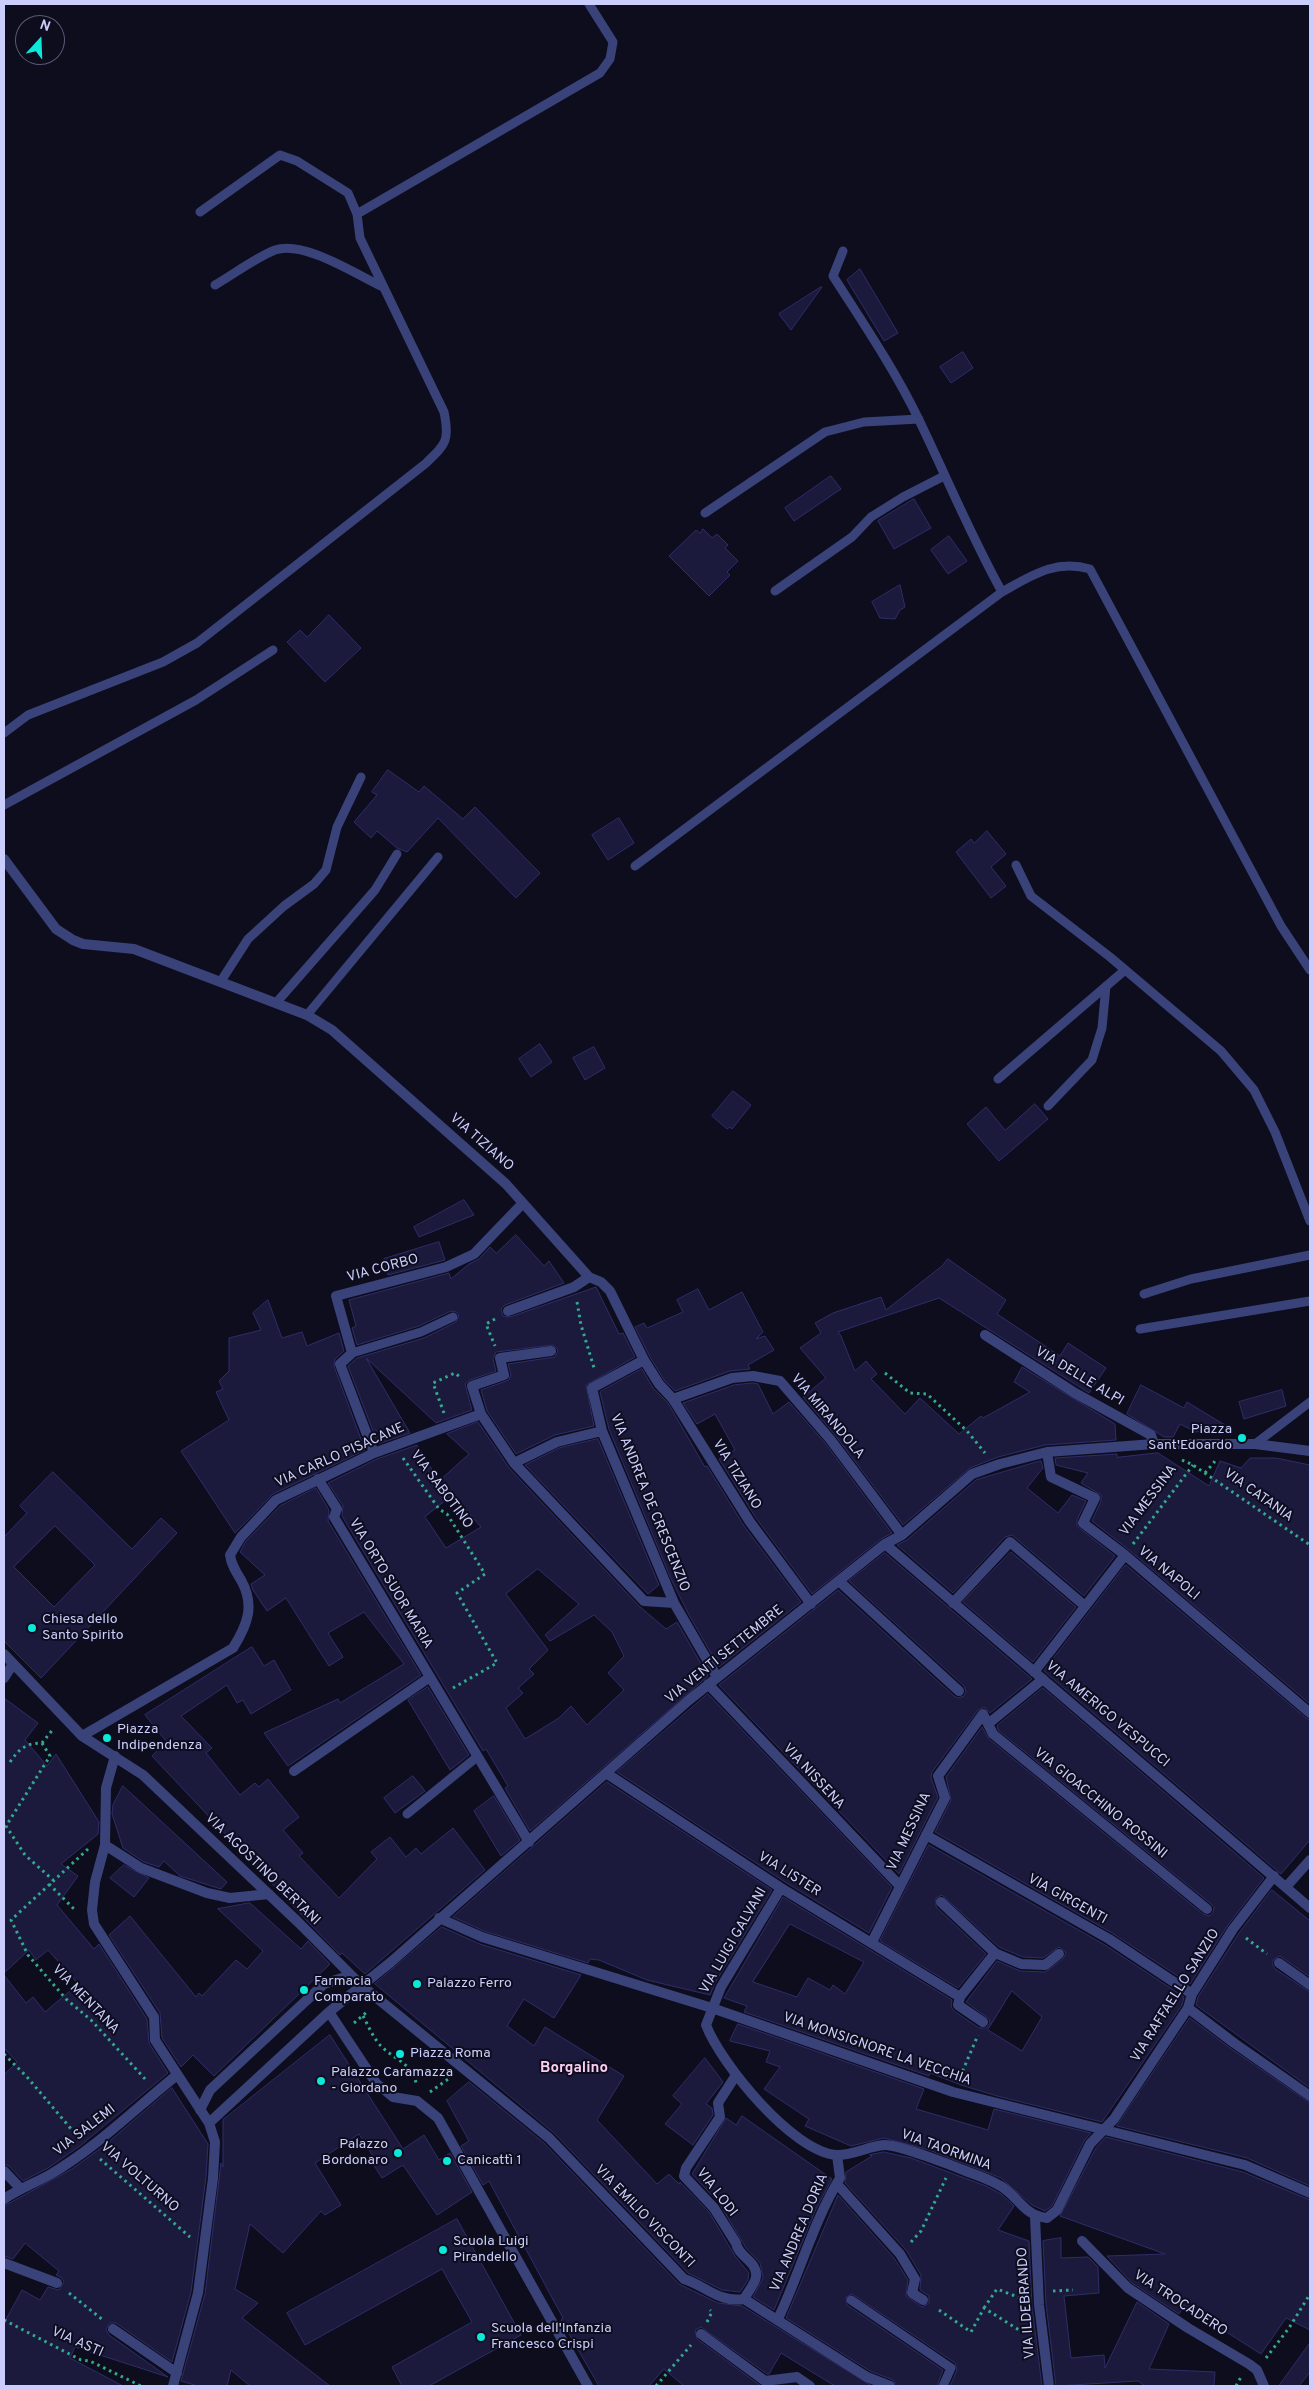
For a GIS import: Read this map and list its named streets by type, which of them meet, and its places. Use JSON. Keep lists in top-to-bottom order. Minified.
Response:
{"streets":{"street":["VIA TIZIANO","VIA CORBO","VIA DELLE ALPI","VIA MIRANDOLA","VIA CARLO PISACANE","VIA MESSINA","VIA ANDREA DE CRESCENZIO","VIA NAPOLI","VIA ORTO SUOR MARIA","VIA VENTI SETTEMBRE","VIA AMERIGO VESPUCCI","VIA NISSENA","VIA GIOACCHINO ROSSINI","VIA AGOSTINO BERTANI","VIA LISTER","VIA GIRGENTI","VIA LUIGI GALVANI","VIA RAFFAELLO SANZIO","VIA MONSIGNORE LA VECCHIA","VIA SALEMI","VIA TAORMINA","VIA LODI","VIA EMILIO VISCONTI","VIA ANDREA DORIA","VIA ILDEBRANDO","VIA TROCADERO"],"path":["VIA SABOTINO","VIA CATANIA","VIA MENTANA","VIA VOLTURNO","VIA ASTI"]},"crossings":[["VIA TIZIANO","VIA CORBO"],["VIA TIZIANO","VIA MIRANDOLA"],["VIA TIZIANO","VIA VENTI SETTEMBRE"],["VIA DELLE ALPI","VIA VENTI SETTEMBRE"],["VIA MIRANDOLA","VIA VENTI SETTEMBRE"],["VIA CARLO PISACANE","VIA SABOTINO"],["VIA CARLO PISACANE","VIA ORTO SUOR MARIA"],["VIA SABOTINO","VIA ORTO SUOR MARIA"],["VIA CATANIA","VIA MESSINA"],["VIA MESSINA","VIA NAPOLI"],["VIA MESSINA","VIA AMERIGO VESPUCCI"],["VIA MESSINA","VIA NISSENA"],["VIA MESSINA","VIA GIOACCHINO ROSSINI"],["VIA MESSINA","VIA LISTER"],["VIA MESSINA","VIA GIRGENTI"],["VIA ANDREA DE CRESCENZIO","VIA VENTI SETTEMBRE"],["VIA NAPOLI","VIA VENTI SETTEMBRE"],["VIA ORTO SUOR MARIA","VIA VENTI SETTEMBRE"],["VIA VENTI SETTEMBRE","VIA AMERIGO VESPUCCI"],["VIA VENTI SETTEMBRE","VIA NISSENA"],["VIA VENTI SETTEMBRE","VIA AGOSTINO BERTANI"],["VIA VENTI SETTEMBRE","VIA LISTER"],["VIA VENTI SETTEMBRE","VIA MONSIGNORE LA VECCHIA"],["VIA AMERIGO VESPUCCI","VIA RAFFAELLO SANZIO"],["VIA LISTER","VIA LUIGI GALVANI"],["VIA GIRGENTI","VIA RAFFAELLO SANZIO"],["VIA LUIGI GALVANI","VIA MONSIGNORE LA VECCHIA"],["VIA RAFFAELLO SANZIO","VIA MONSIGNORE LA VECCHIA"],["VIA MENTANA","VIA SALEMI"],["VIA SALEMI","VIA VOLTURNO"],["VIA TAORMINA","VIA ANDREA DORIA"],["VIA TAORMINA","VIA ILDEBRANDO"],["VIA LODI","VIA EMILIO VISCONTI"],["VIA EMILIO VISCONTI","VIA ANDREA DORIA"]],"districts":["Borgalino"],"places":["Piazza Sant'Edoardo","Chiesa dello Santo Spirito","Piazza Indipendenza","Palazzo Ferro","Farmacia Comparato","Piazza Roma","Palazzo Caramazza - Giordano","Palazzo Bordonaro","Canicattì 1","Scuola Luigi Pirandello","Scuola dell'Infanzia Francesco Crispi"],"north":"top"}
